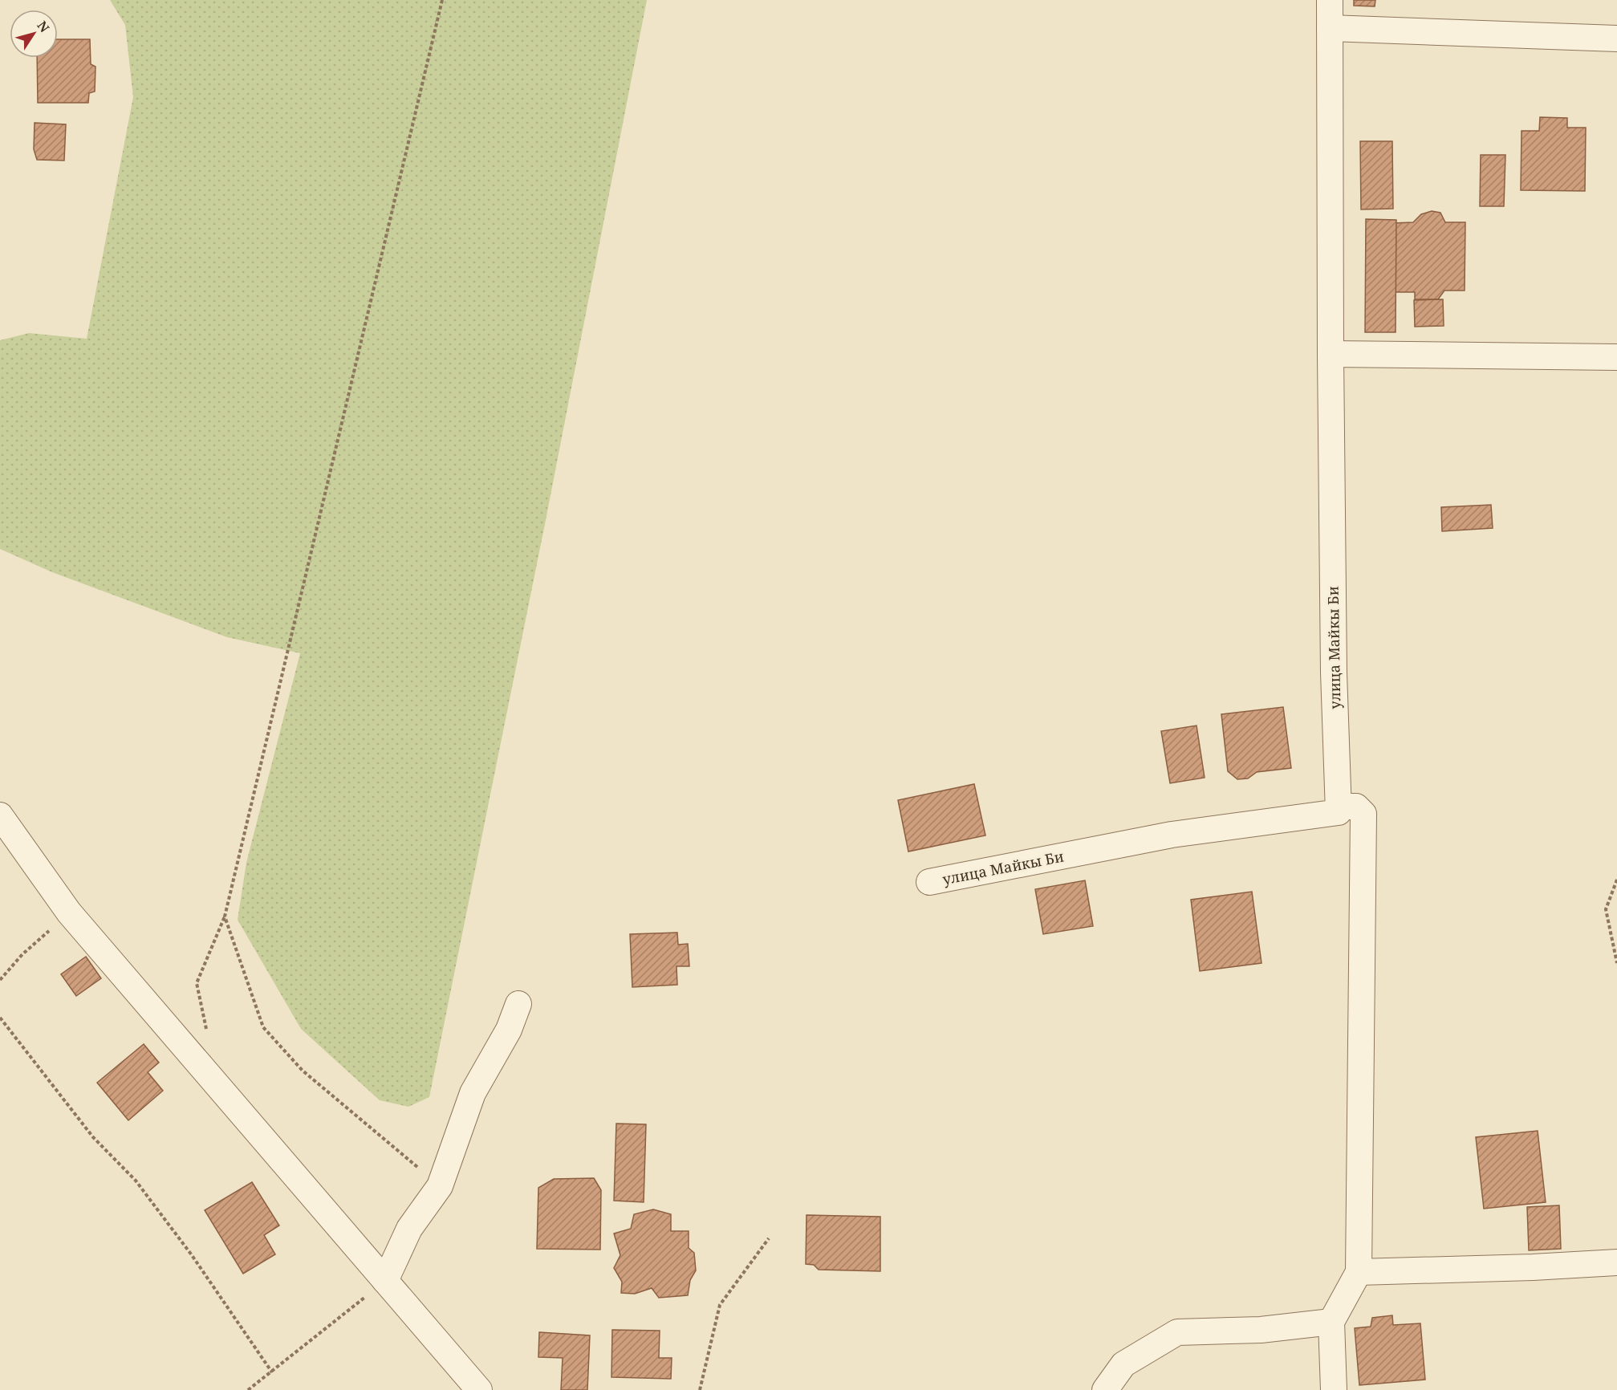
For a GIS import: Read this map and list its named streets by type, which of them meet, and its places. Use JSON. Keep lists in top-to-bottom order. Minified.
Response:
{"streets":{"street":["улица Майкы Би"]},"north":"top right"}
